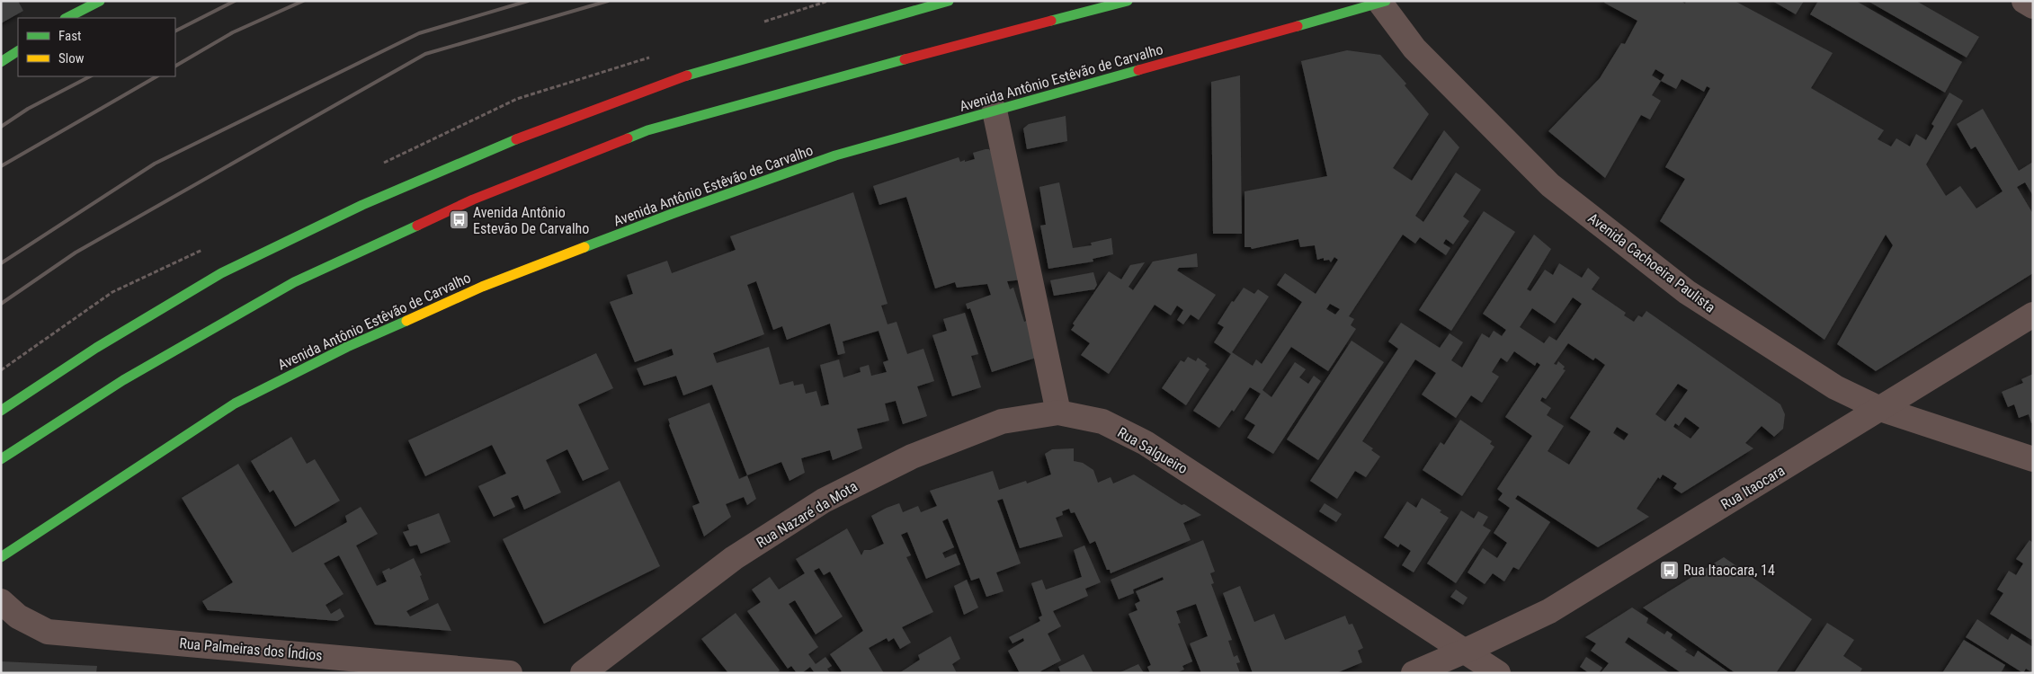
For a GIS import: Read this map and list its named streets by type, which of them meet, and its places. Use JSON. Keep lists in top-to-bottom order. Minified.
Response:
{"streets":{"main road":["Avenida Antônio Estêvão de Carvalho"],"street":["Avenida Cachoeira Paulista","Rua Salgueiro","Rua Itaocara","Rua Nazaré da Mota","Rua Palmeiras dos Índios"]},"crossings":[["Avenida Antônio Estêvão de Carvalho","Avenida Cachoeira Paulista"],["Avenida Cachoeira Paulista","Rua Itaocara"],["Rua Salgueiro","Rua Itaocara"],["Rua Salgueiro","Rua Nazaré da Mota"]],"places":{"bus stop":["Avenida Antônio Estevão De Carvalho","Rua Itaocara, 14"]},"legend":["Fast","Slow"]}
